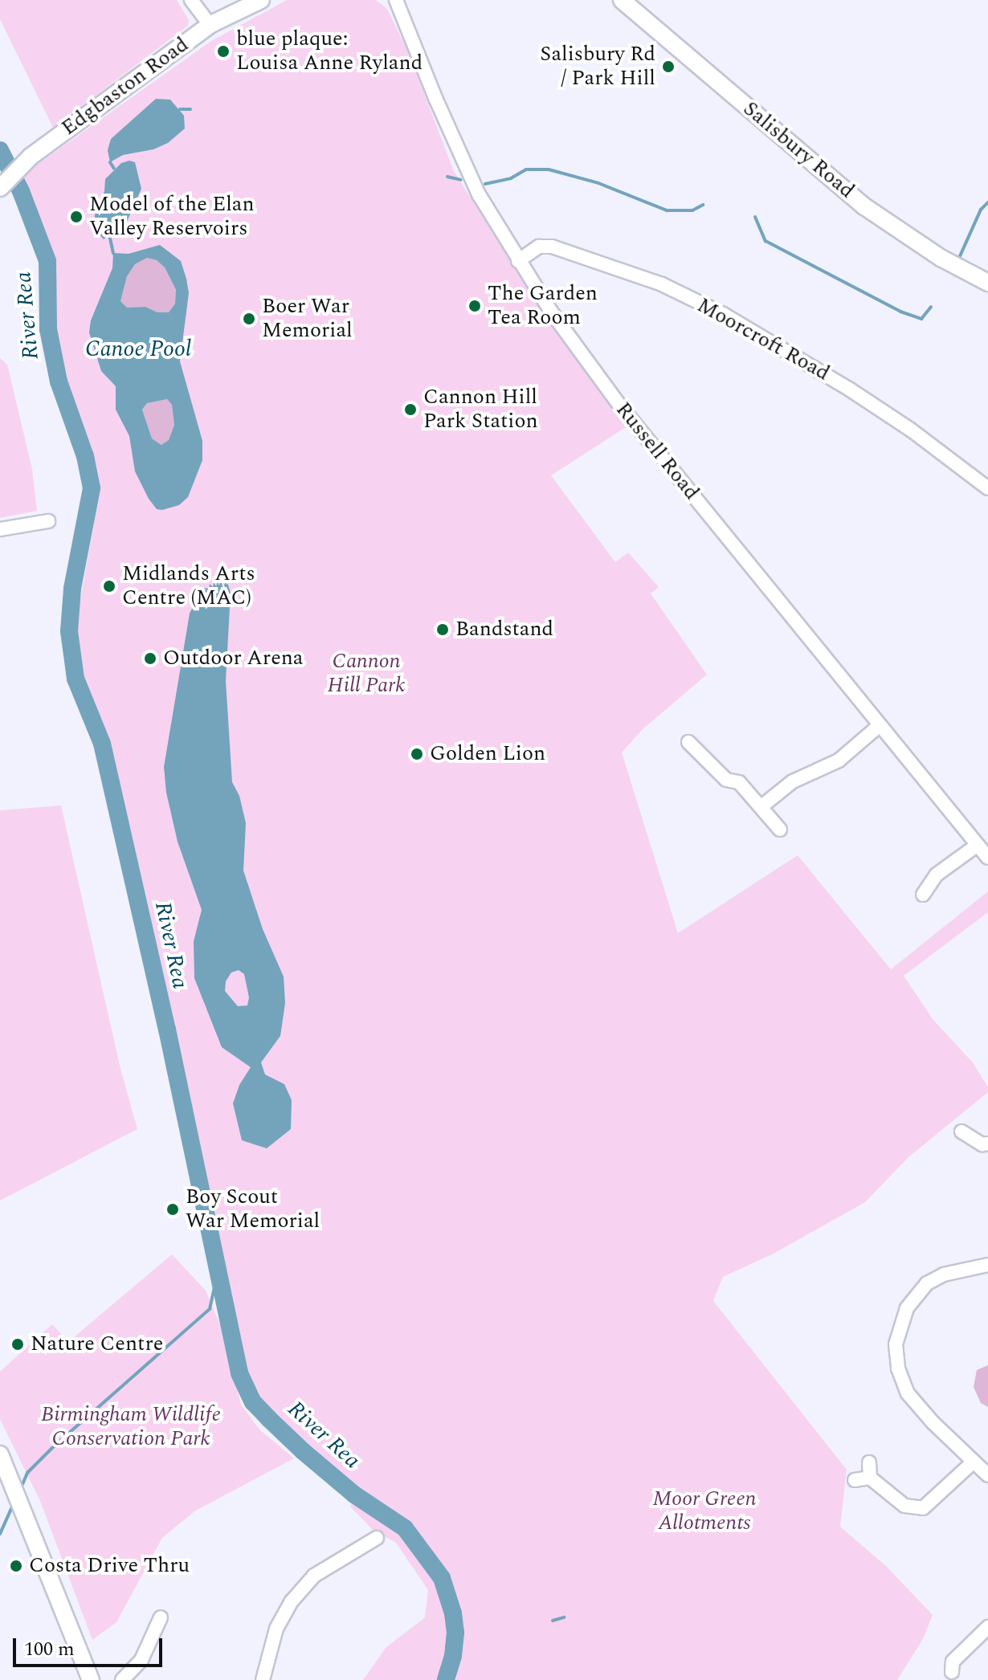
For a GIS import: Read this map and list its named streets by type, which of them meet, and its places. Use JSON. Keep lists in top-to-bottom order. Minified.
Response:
{"streets":{"main road":["Edgbaston Road","Salisbury Road"],"street":["Moorcroft Road","Russell Road"]},"crossings":[["Moorcroft Road","Russell Road"]],"water":["River Rea","Canoe Pool"],"parks":["Cannon Hill Park","Birmingham Wildlife Conservation Park","Moor Green Allotments"],"places":["blue plaque: Louisa Anne Ryland","Salisbury Rd / Park Hill","Model of the Elan Valley Reservoirs","The Garden Tea Room","Boer War Memorial","Cannon Hill Park Station","Midlands Arts Centre (MAC)","Bandstand","Outdoor Arena","Golden Lion","Boy Scout War Memorial","Nature Centre","Costa Drive Thru"],"scale_bar":"100 m"}
